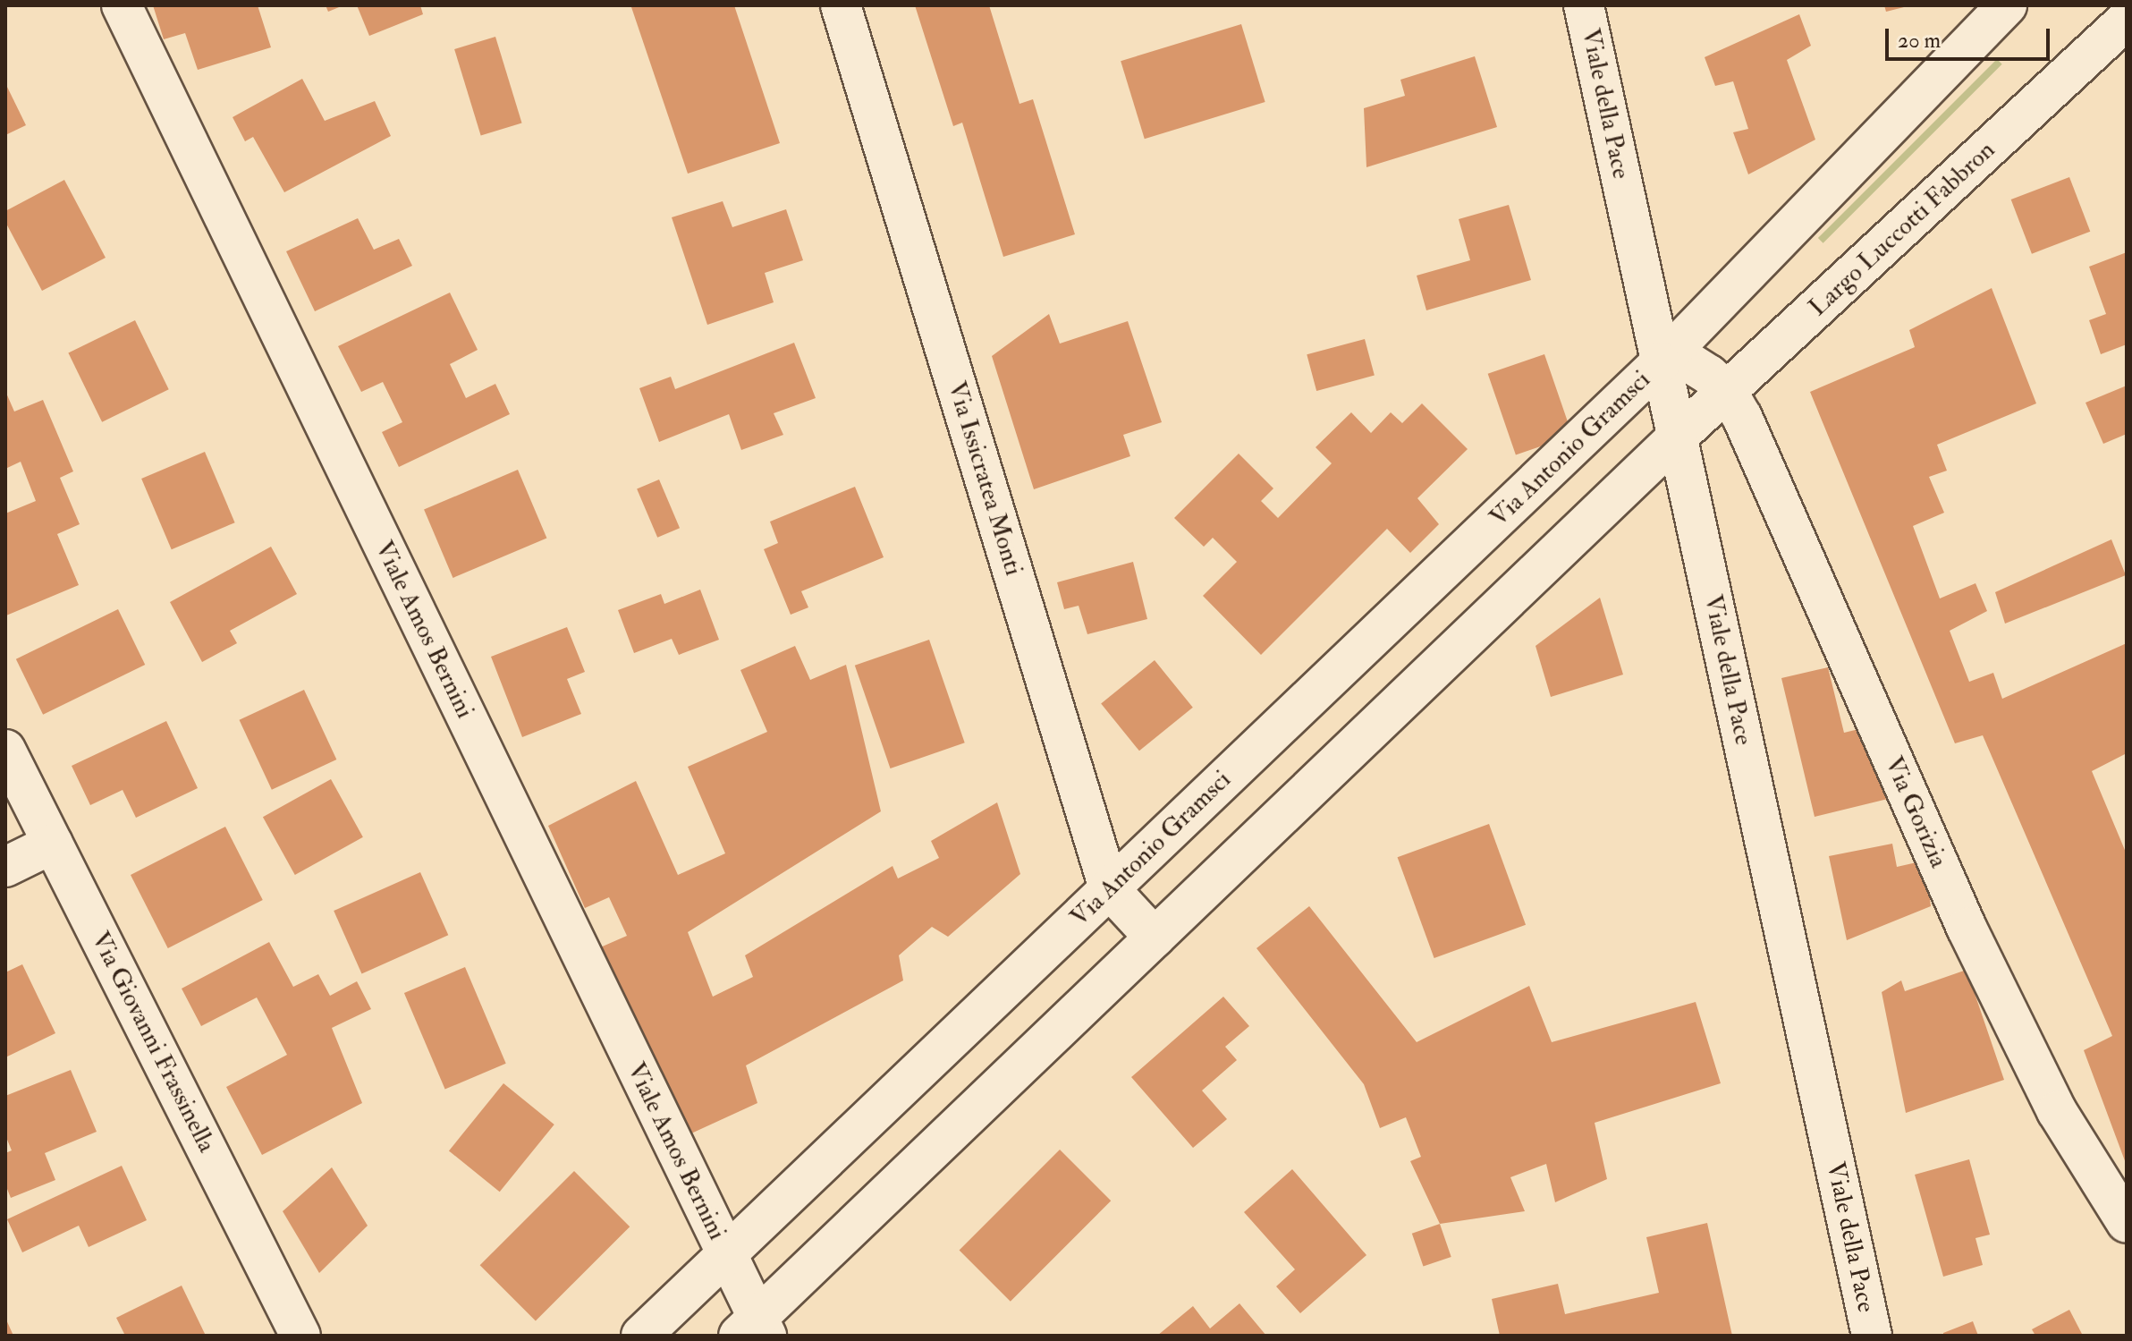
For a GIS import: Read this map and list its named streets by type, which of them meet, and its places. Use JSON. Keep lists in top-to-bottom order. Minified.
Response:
{"streets":{"street":["Viale della Pace","Largo Luccotti Fabbron","Via Antonio Gramsci","Via Issicratea Monti","Viale Amos Bernini","Via Gorizia","Via Giovanni Frassinella"]},"crossings":[["Viale della Pace","Largo Luccotti Fabbron"],["Viale della Pace","Via Antonio Gramsci"],["Largo Luccotti Fabbron","Via Gorizia"],["Via Antonio Gramsci","Via Issicratea Monti"],["Via Antonio Gramsci","Viale Amos Bernini"]],"scale_bar":"20 m"}
